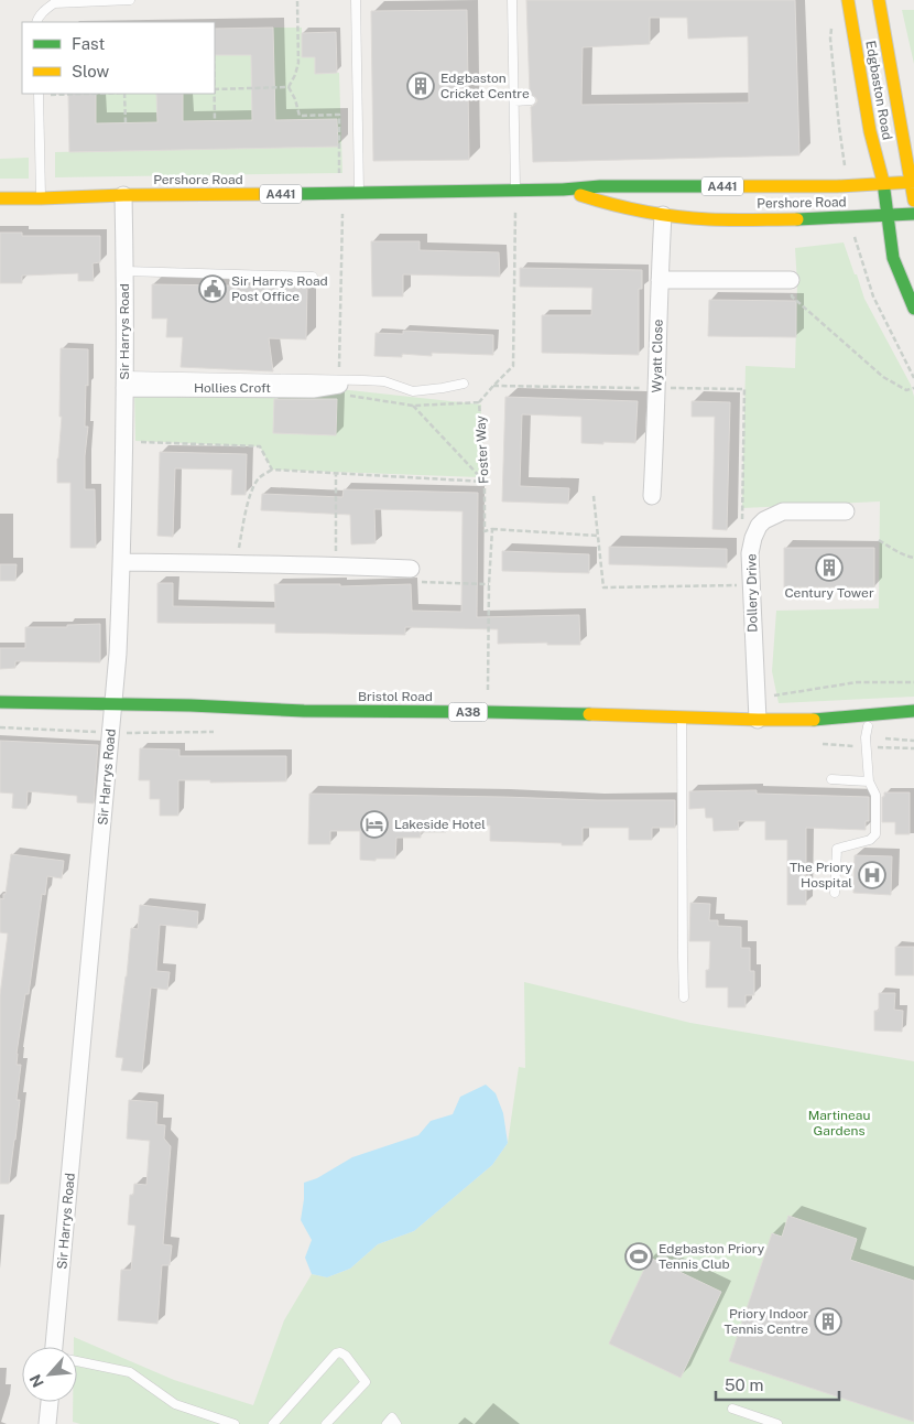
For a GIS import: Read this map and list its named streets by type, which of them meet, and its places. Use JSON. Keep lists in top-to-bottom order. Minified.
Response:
{"streets":{"main road":["Edgbaston Road","Pershore Road","A441","Bristol Road","A38"],"street":["Sir Harrys Road","Wyatt Close","Hollies Croft","Dollery Drive"],"path":["Foster Way"]},"crossings":[["Edgbaston Road","Pershore Road"],["Pershore Road","Sir Harrys Road"],["Pershore Road","Wyatt Close"],["Pershore Road","Foster Way"],["Sir Harrys Road","Hollies Croft"],["Sir Harrys Road","Bristol Road"],["Foster Way","Bristol Road"],["Dollery Drive","Bristol Road"]],"parks":["Martineau Gardens"],"places":{"building":["Edgbaston Cricket Centre","Century Tower","Priory Indoor Tennis Centre"],"public building":["Sir Harrys Road Post Office"],"hotel":["Lakeside Hotel"],"hospital":["The Priory Hospital"],"sports":["Edgbaston Priory Tennis Club"]},"legend":["Fast","Slow"],"scale_bar":"50 m","north":"bottom left"}
